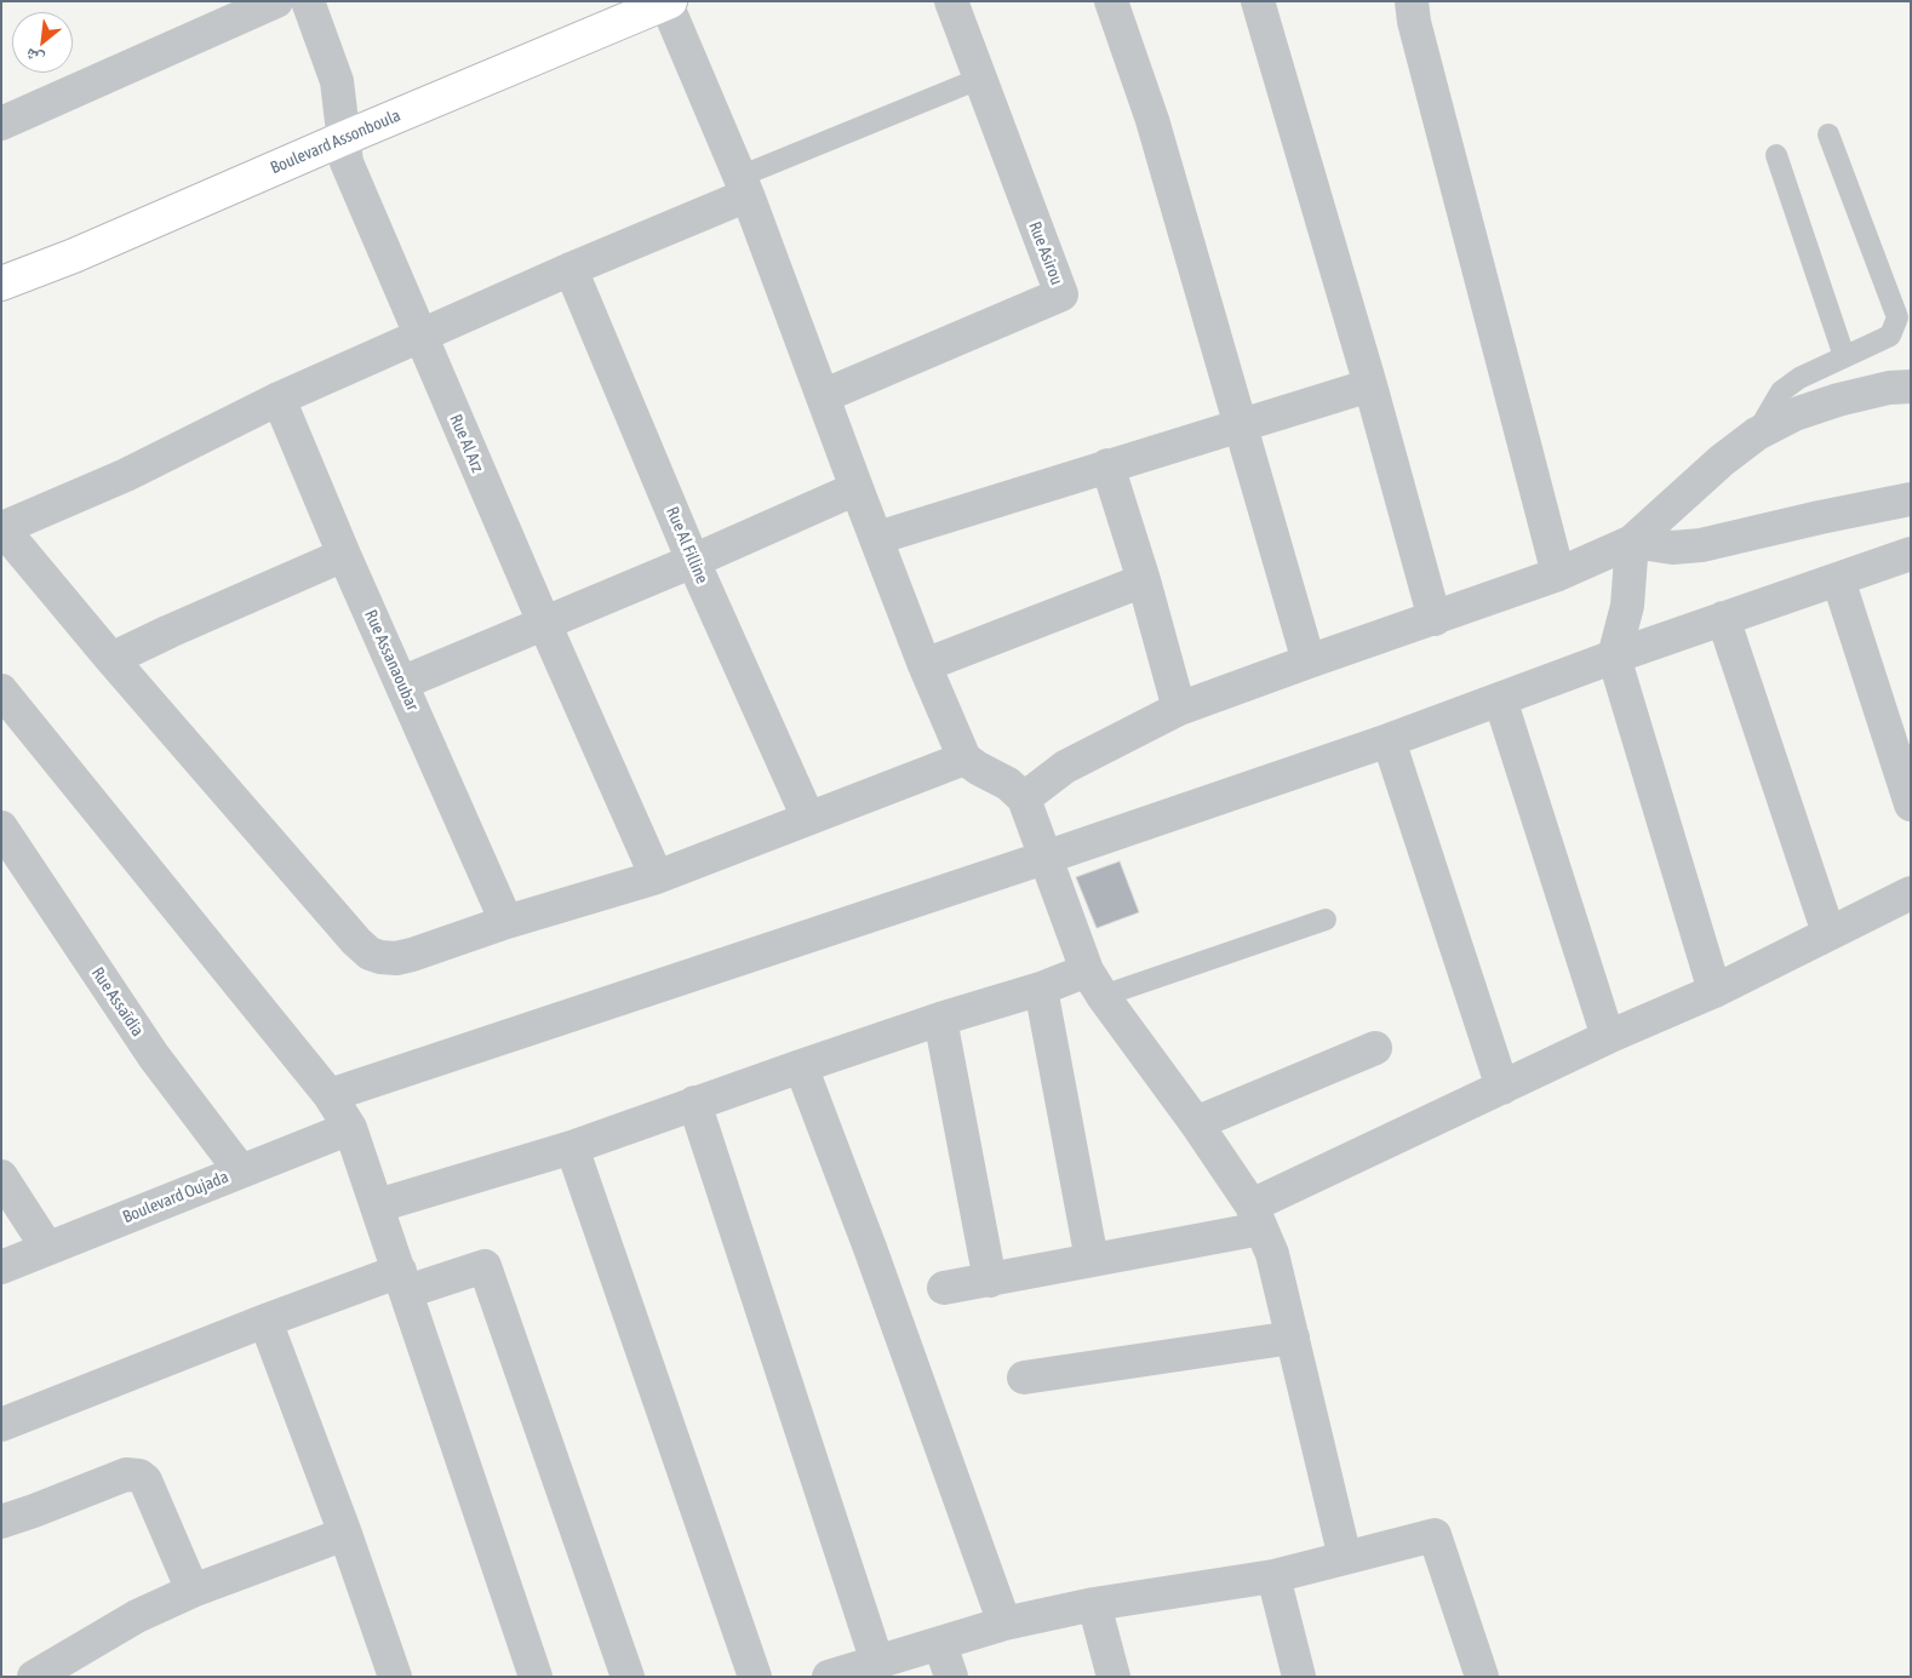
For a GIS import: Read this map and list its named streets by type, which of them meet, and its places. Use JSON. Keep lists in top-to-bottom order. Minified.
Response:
{"streets":{"street":["Boulevard Assonboula","Rue Asirou","Rue Al Arz","Rue Al Filline","Rue Assanaoubar","Rue Assaïdia","Boulevard Oujada"]},"crossings":[["Boulevard Assonboula","Rue Al Arz"],["Rue Assaïdia","Boulevard Oujada"]],"north":"bottom left"}
